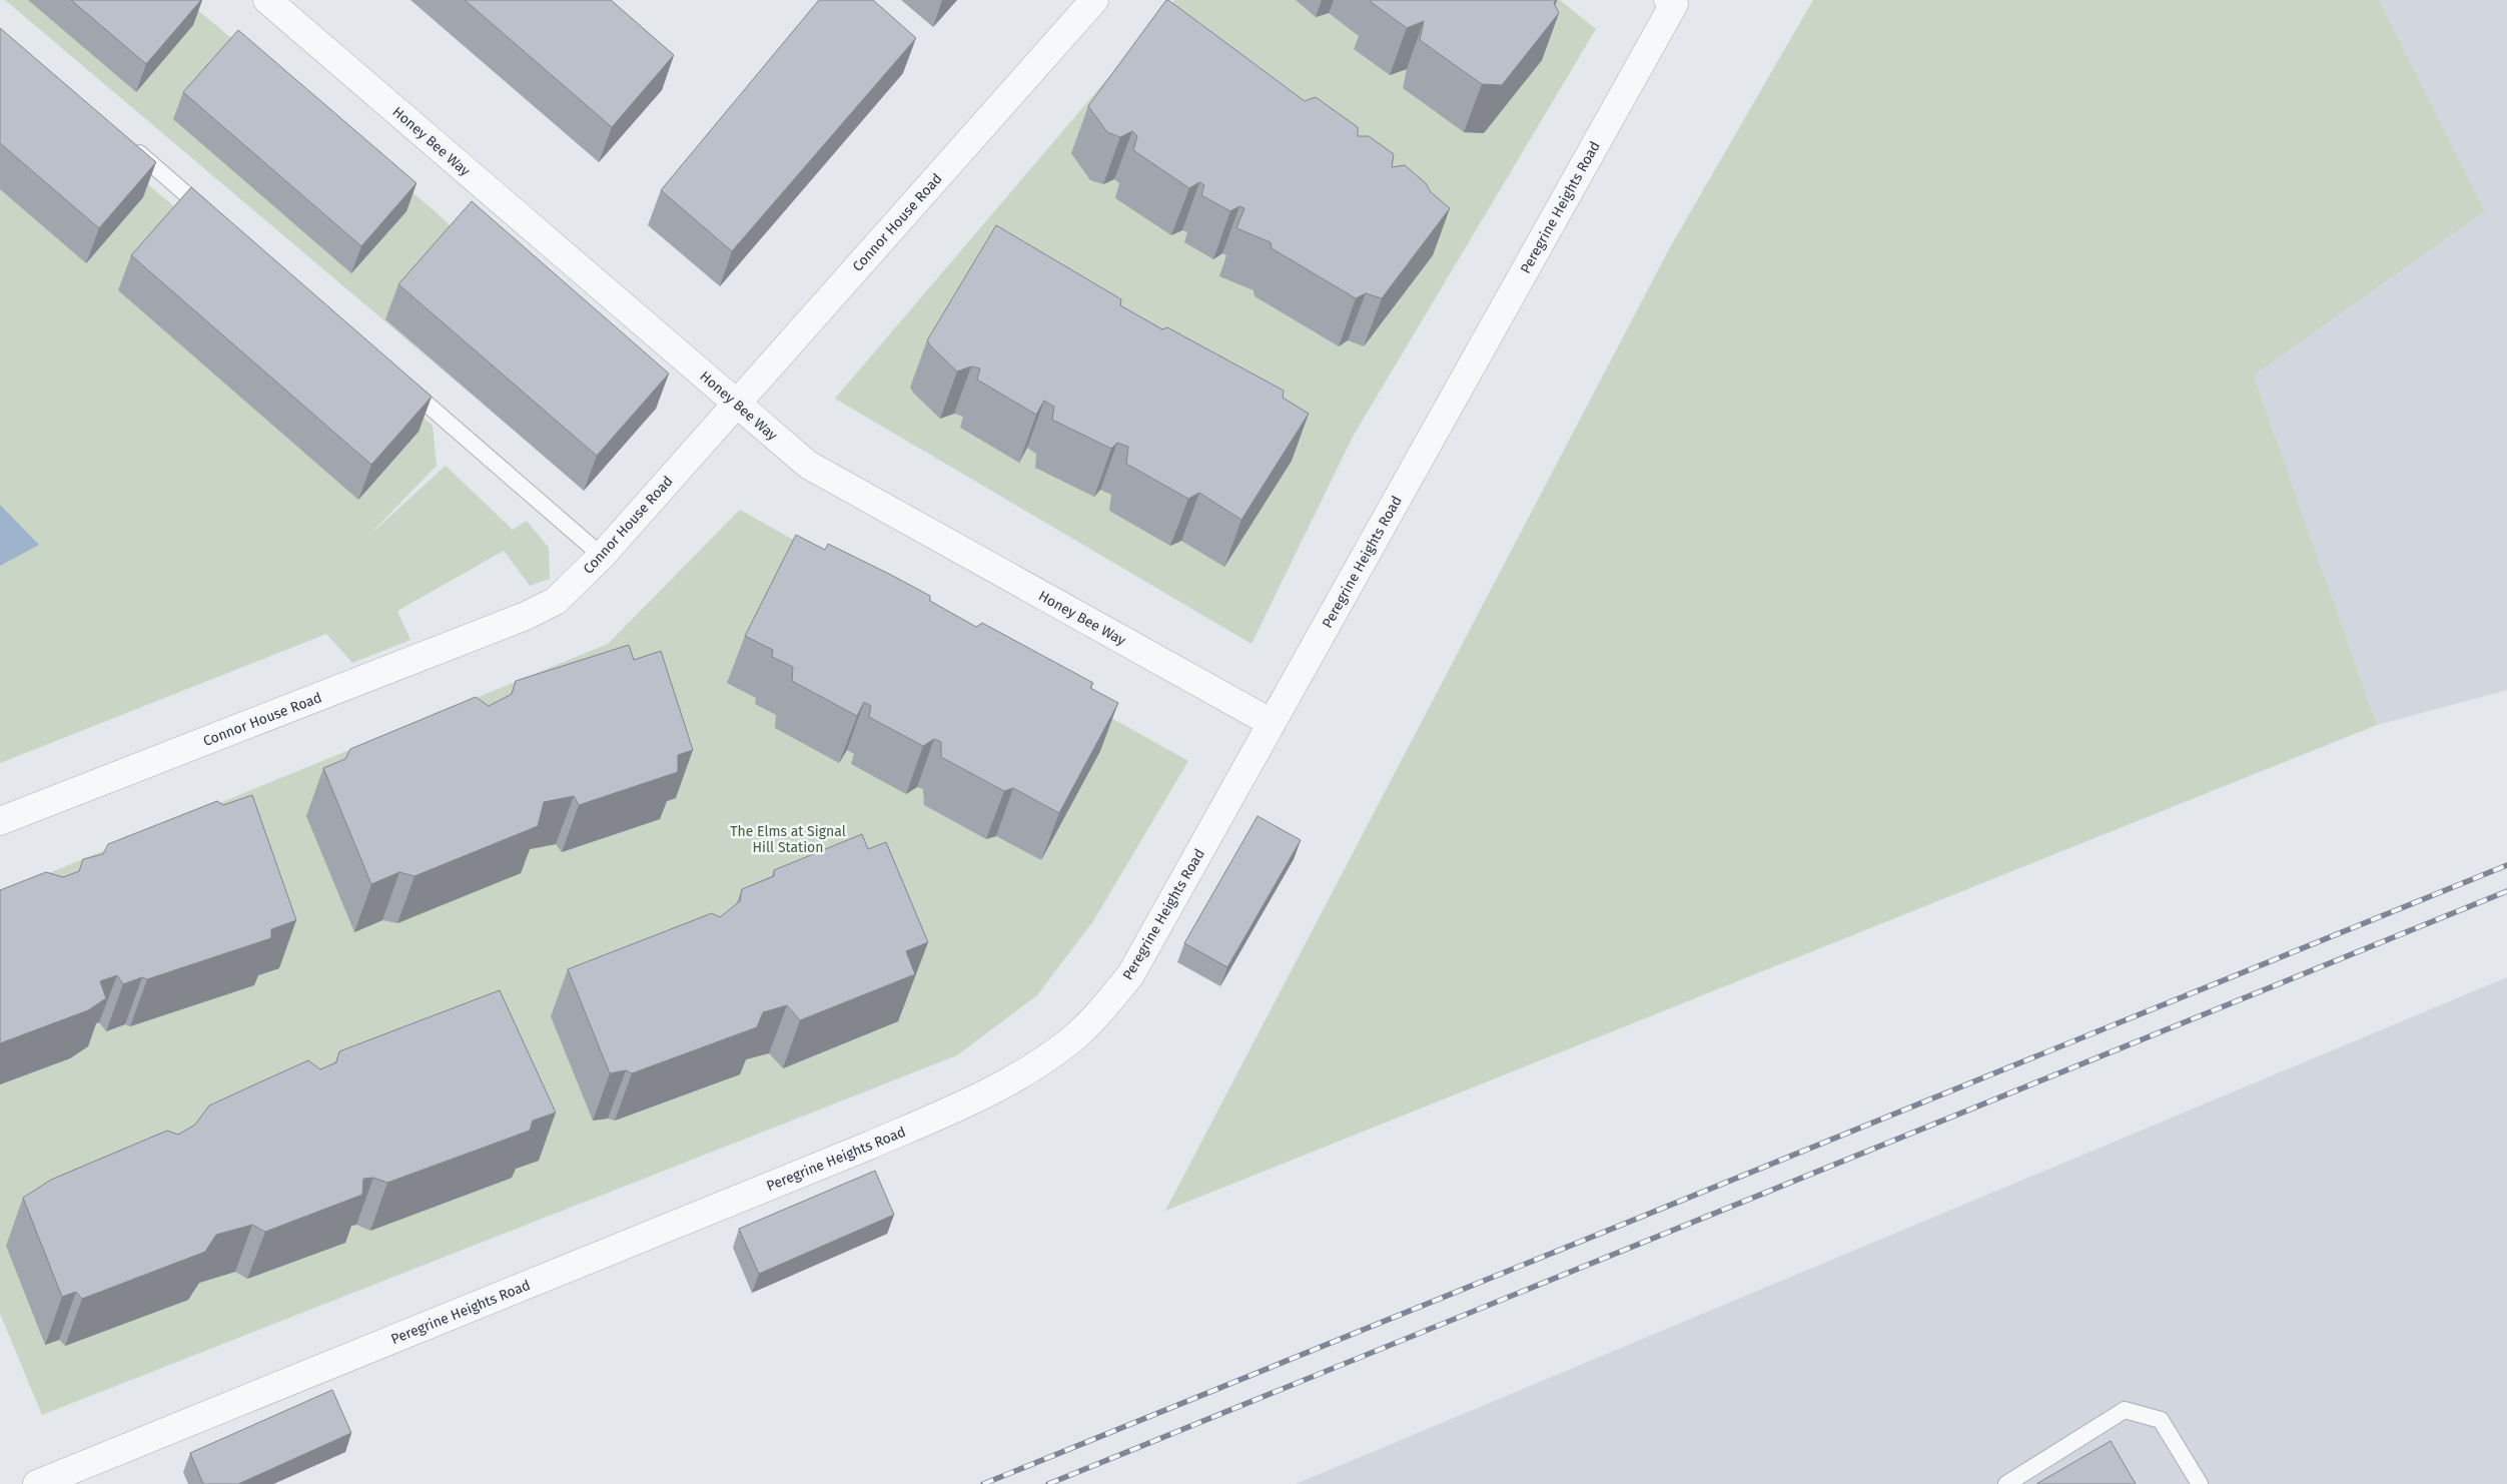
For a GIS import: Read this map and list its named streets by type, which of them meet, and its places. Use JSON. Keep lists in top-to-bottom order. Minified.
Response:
{"streets":{"street":["Honey Bee Way","Peregrine Heights Road","Connor House Road"]},"crossings":[["Honey Bee Way","Peregrine Heights Road"],["Honey Bee Way","Connor House Road"]],"parks":["The Elms at Signal Hill Station"]}
